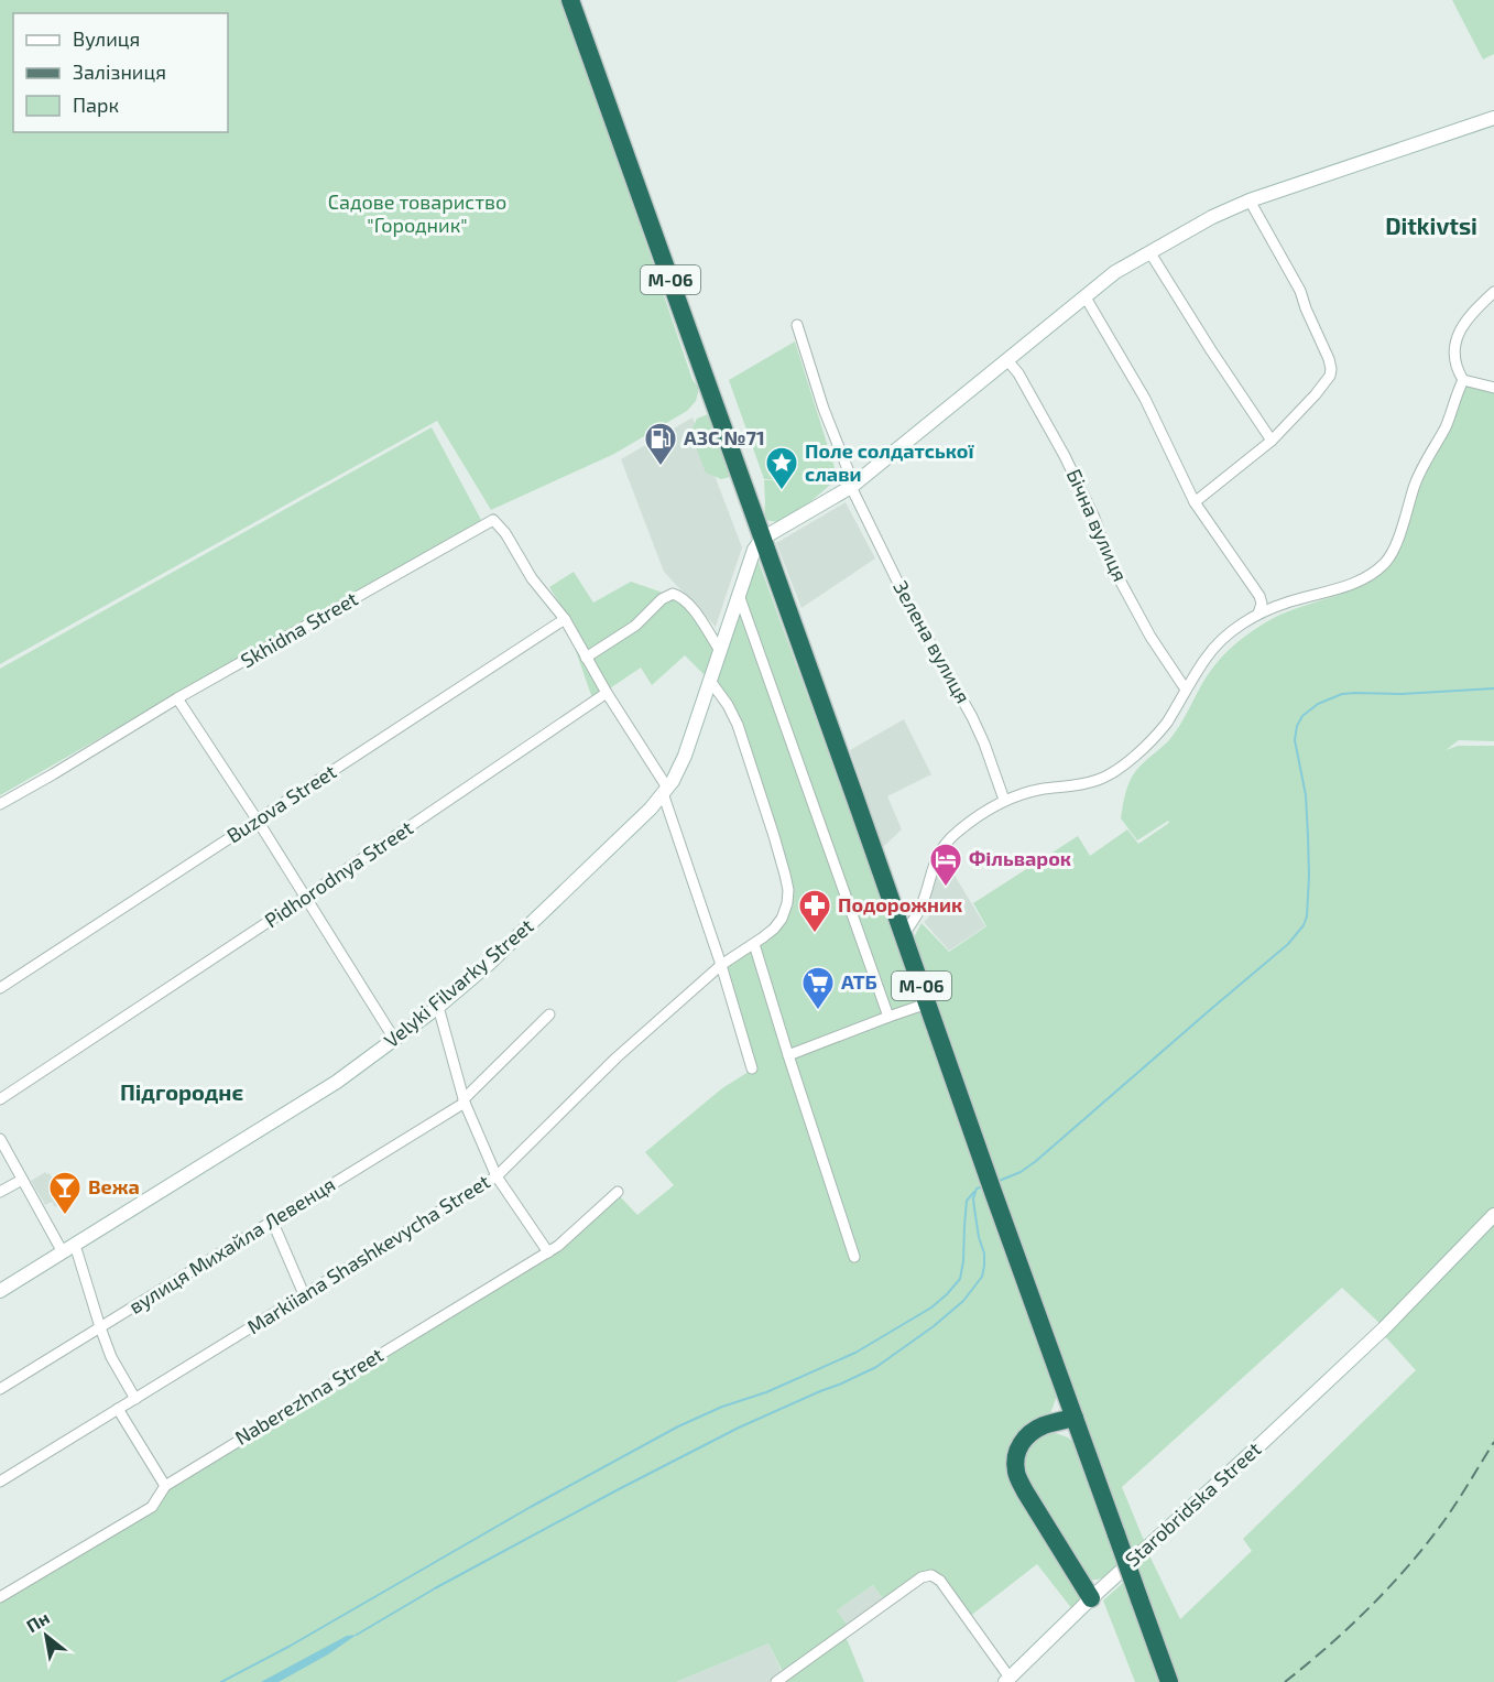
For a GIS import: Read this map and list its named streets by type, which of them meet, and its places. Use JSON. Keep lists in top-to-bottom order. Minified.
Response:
{"streets":{"highway":["М-06"],"street":["Бічна вулиця","Skhidna Street","Зелена вулиця","Buzova Street","Pidhorodnya Street","Velyki Filvarky Street","вулиця Михайла Левенця","Markiiana Shashkevycha Street","Naberezhna Street","Starobridska Street"]},"crossings":[["М-06","Velyki Filvarky Street"],["Skhidna Street","Buzova Street"],["Velyki Filvarky Street","Markiiana Shashkevycha Street"]],"districts":["Ditkivtsi","Підгороднє"],"parks":["Садове товариство \"Городник\""],"places":{"fuel station":["АЗС №71"],"place":["Поле солдатської слави"],"hotel":["Фільварок"],"pharmacy":["Подорожник"],"supermarket":["АТБ"],"bar":["Вежа"]},"legend":["Вулиця","Залізниця","Парк"],"north":"top left"}
